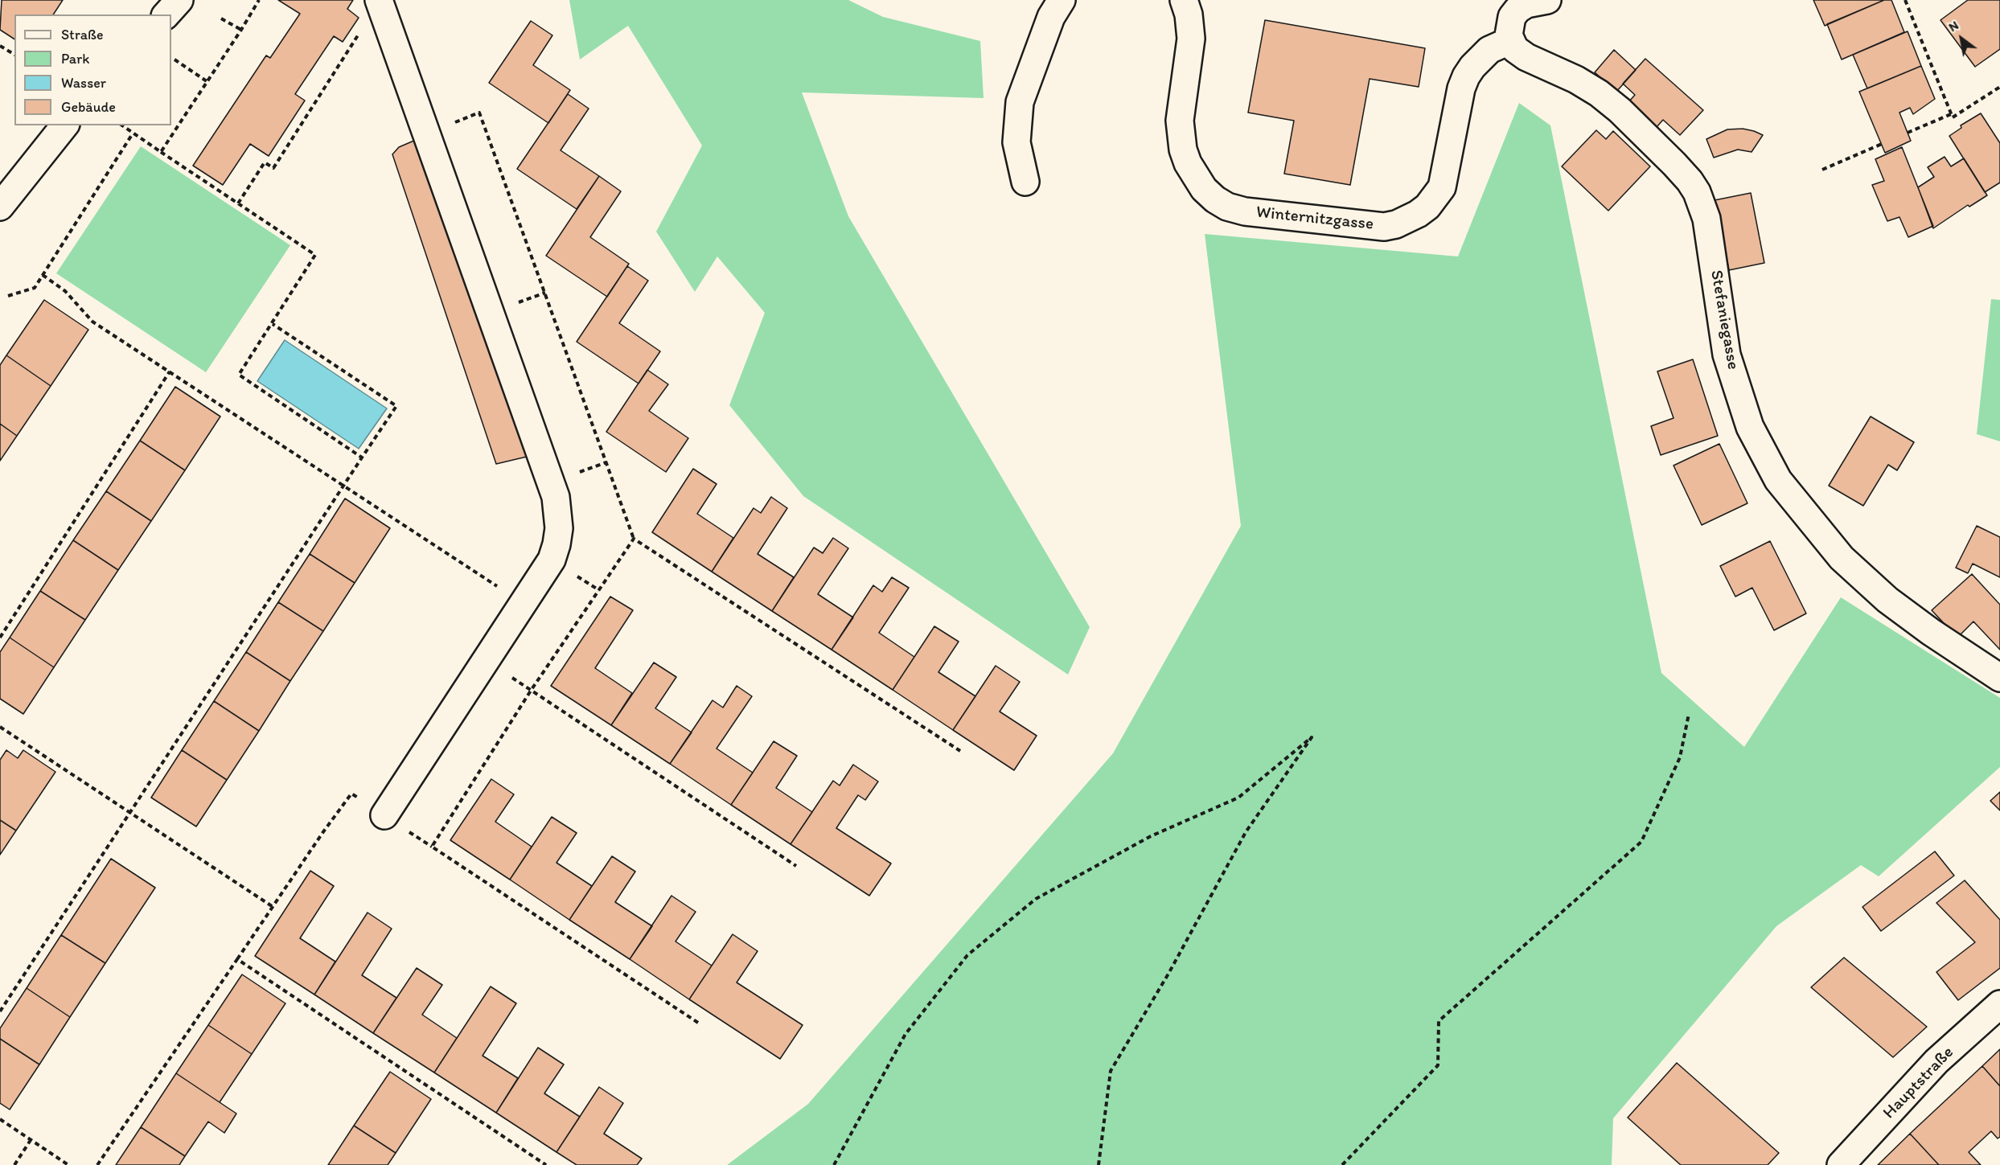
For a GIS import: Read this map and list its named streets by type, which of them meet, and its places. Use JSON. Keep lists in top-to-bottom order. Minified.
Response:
{"streets":{"street":["Winternitzgasse","Stefaniegasse","Hauptstraße"]},"crossings":[["Winternitzgasse","Stefaniegasse"]],"legend":["Straße","Park","Wasser","Gebäude"],"north":"top left"}
